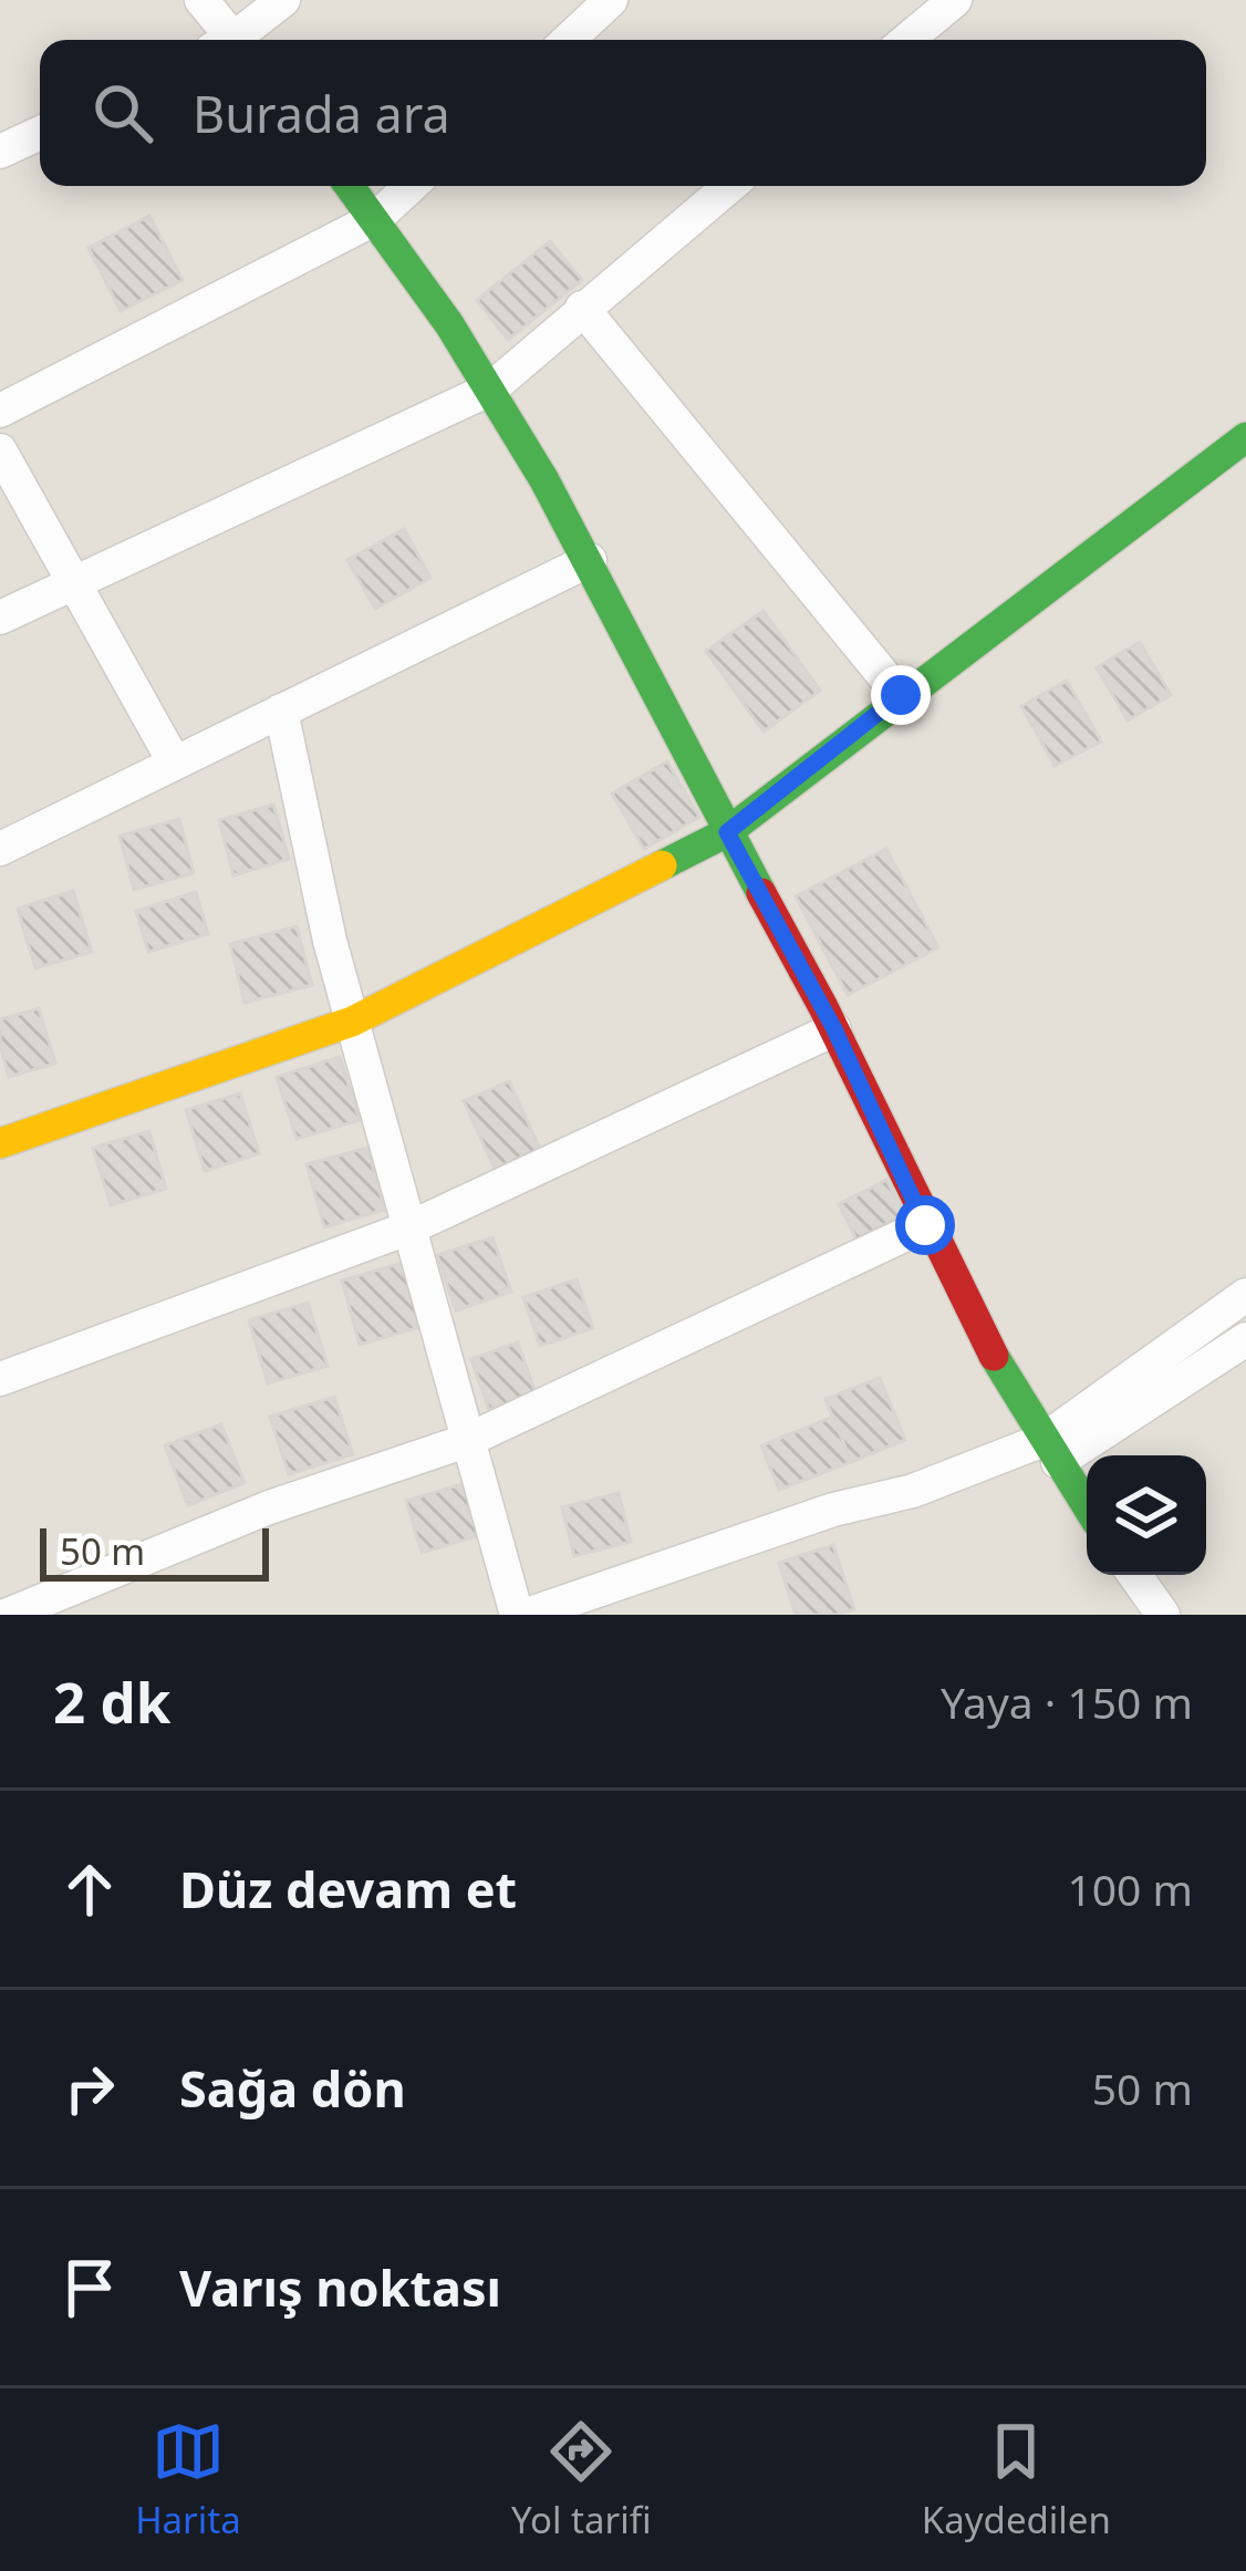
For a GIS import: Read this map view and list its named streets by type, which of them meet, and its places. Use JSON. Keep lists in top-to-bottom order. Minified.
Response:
{"scale_bar":"50 m","page":{"search":"Burada ara","scale":"50 m","heading":["2 dk","Yaya · 150 m"],"list":[["Düz devam et","100 m"],["Sağa dön","50 m"],"Varış noktası"],"nav":["Harita","Yol tarifi","Kaydedilen"]}}
